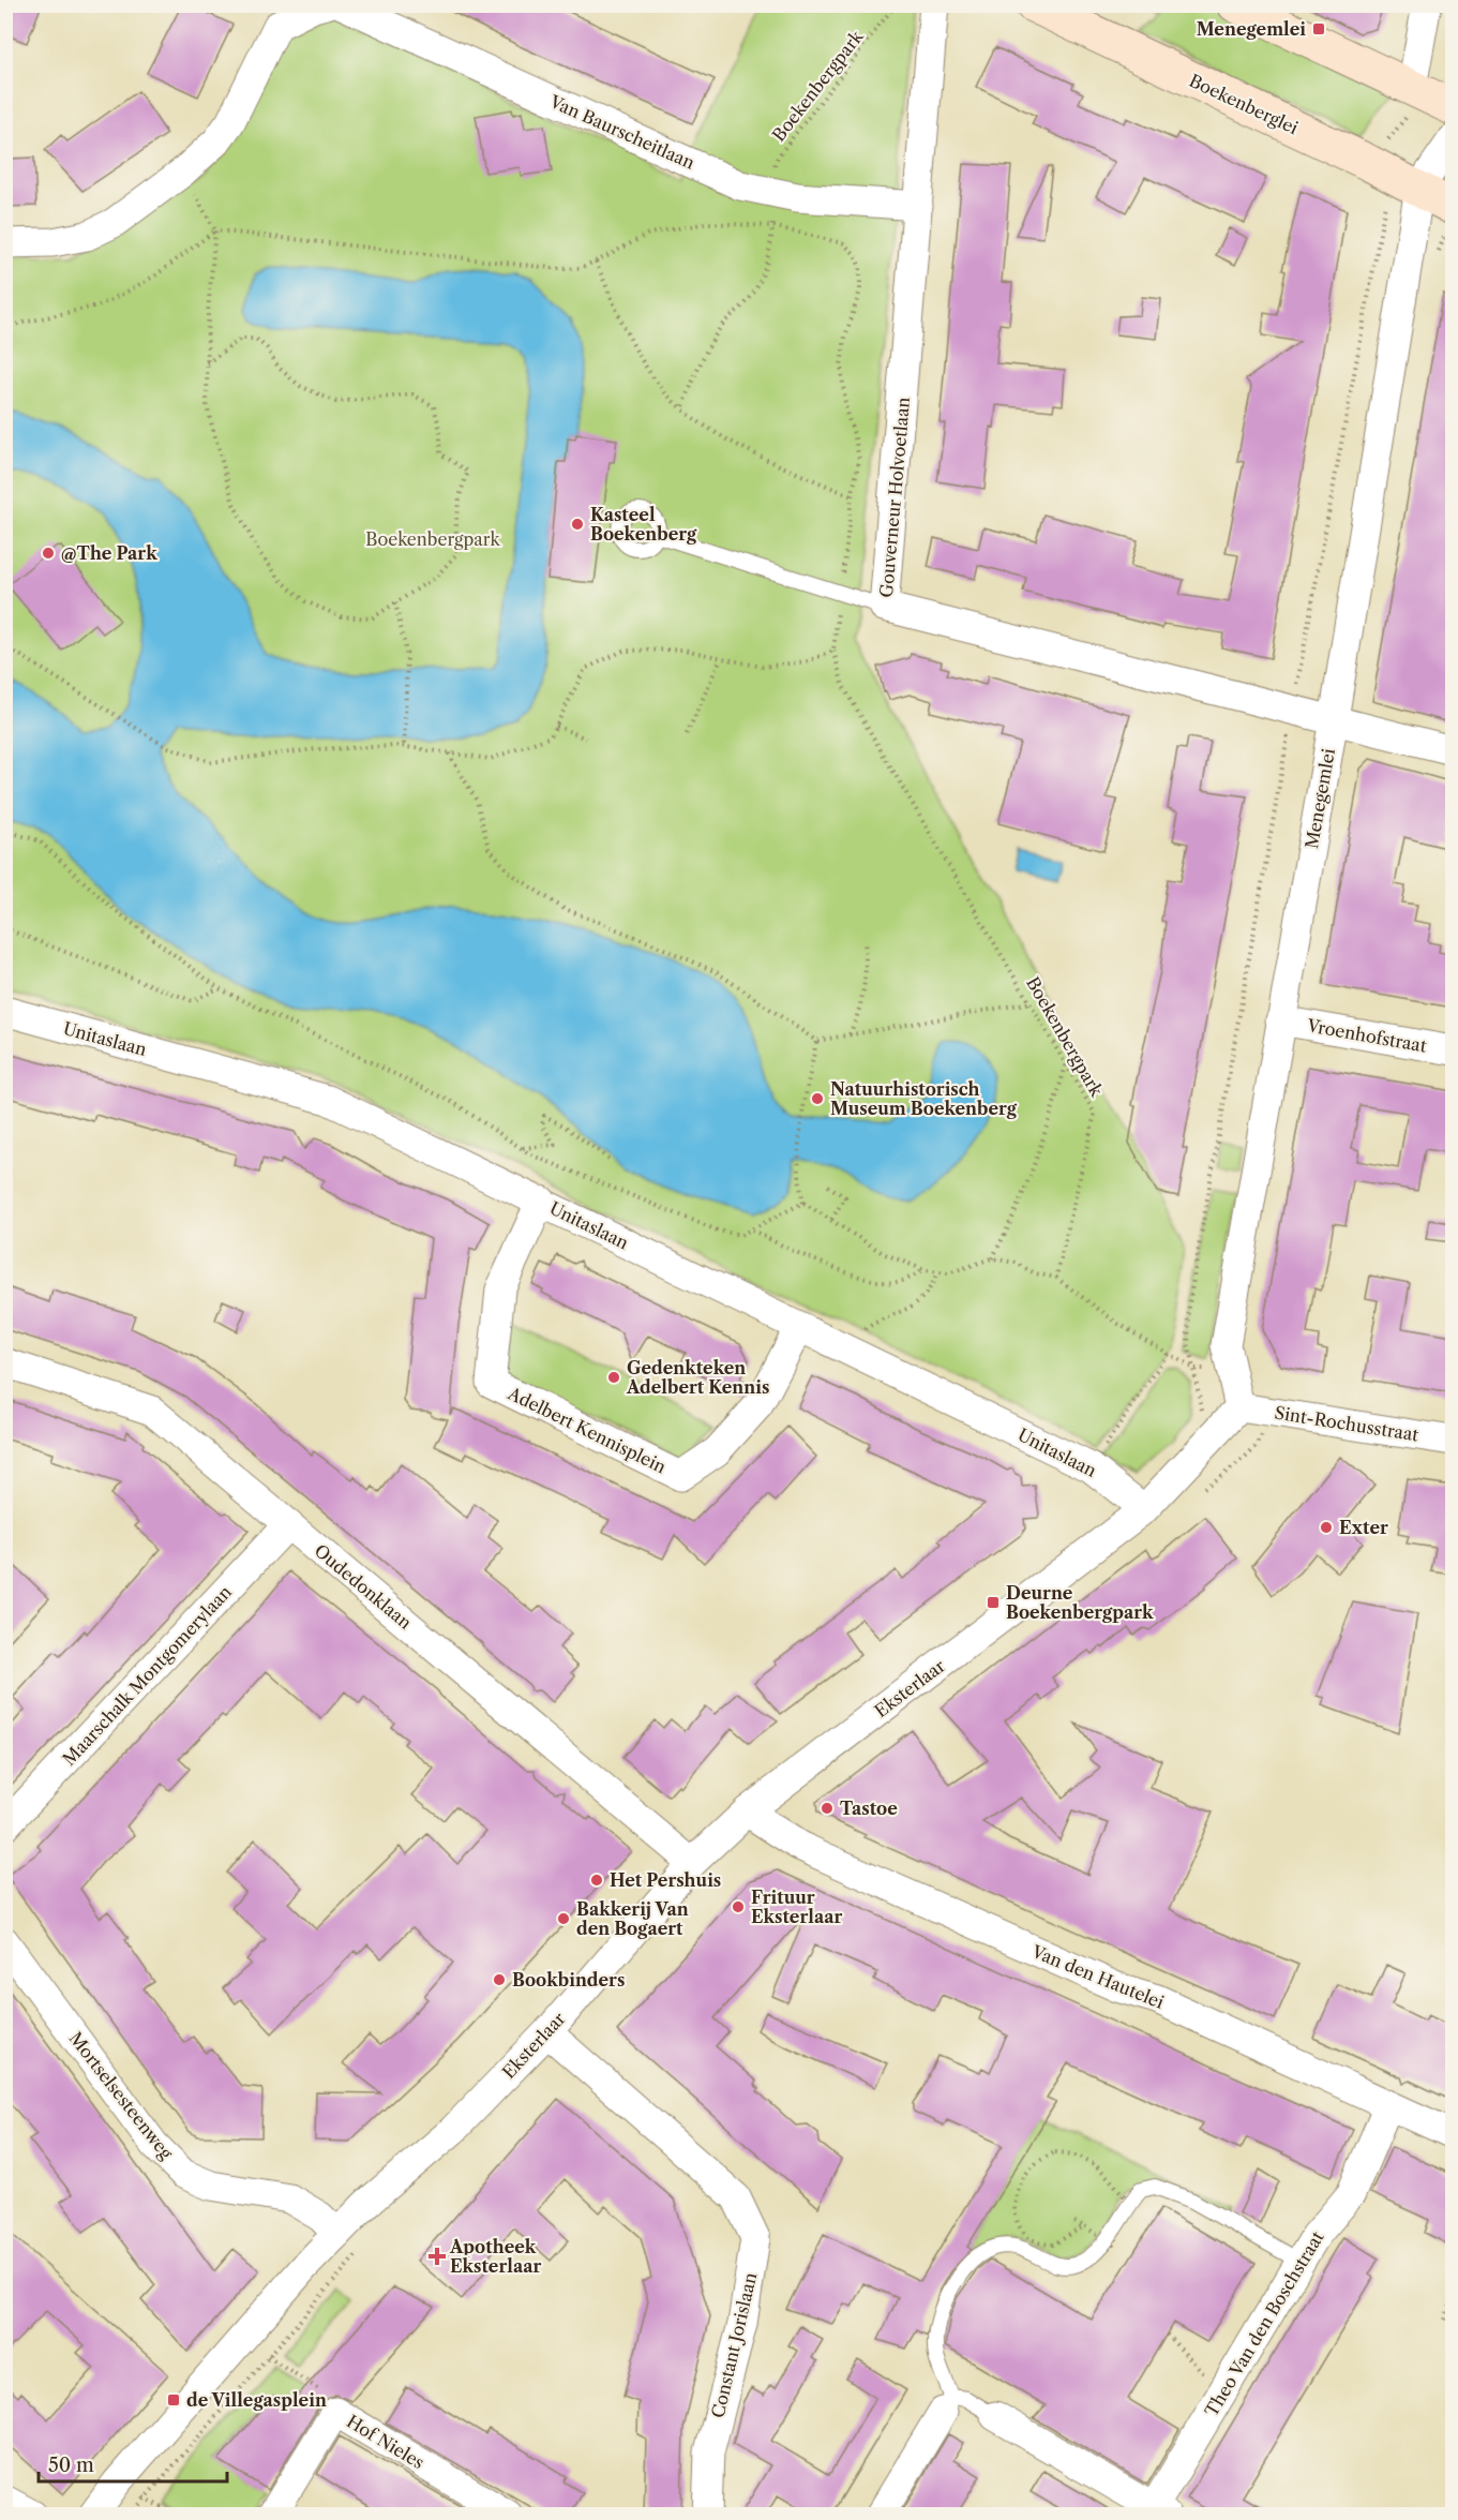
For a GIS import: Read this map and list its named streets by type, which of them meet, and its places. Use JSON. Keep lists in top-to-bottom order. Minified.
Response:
{"streets":{"street":["Boekenberglei","Van Baurscheitlaan","Gouverneur Holvoetlaan","Menegemlei","Vroenhofstraat","Unitaslaan","Sint-Rochusstraat","Adelbert Kennisplein","Oudedonklaan","Maarschalk Montgomerylaan","Eksterlaar","Van den Hautelei","Mortselsesteenweg","Theo Van den Boschstraat","Constant Jorislaan","Hof Nieles"],"path":["Boekenbergpark"]},"crossings":[["Boekenbergpark","Van Baurscheitlaan"],["Boekenberglei","Menegemlei"],["Van Baurscheitlaan","Gouverneur Holvoetlaan"],["Gouverneur Holvoetlaan","Menegemlei"],["Menegemlei","Vroenhofstraat"],["Menegemlei","Sint-Rochusstraat"],["Menegemlei","Eksterlaar"],["Unitaslaan","Adelbert Kennisplein"],["Unitaslaan","Eksterlaar"],["Sint-Rochusstraat","Eksterlaar"],["Oudedonklaan","Maarschalk Montgomerylaan"],["Oudedonklaan","Eksterlaar"],["Eksterlaar","Van den Hautelei"],["Eksterlaar","Mortselsesteenweg"],["Eksterlaar","Constant Jorislaan"],["Van den Hautelei","Theo Van den Boschstraat"]],"parks":["Boekenbergpark"],"places":{"transit":["Menegemlei","Deurne Boekenbergpark","de Villegasplein"],"other":["Kasteel Boekenberg","@The Park","Natuurhistorisch Museum Boekenberg","Gedenkteken Adelbert Kennis","Exter","Tastoe","Het Pershuis","Frituur Eksterlaar","Bakkerij Van den Bogaert","Bookbinders"],"health":["Apotheek Eksterlaar"]},"scale_bar":"50 m"}
